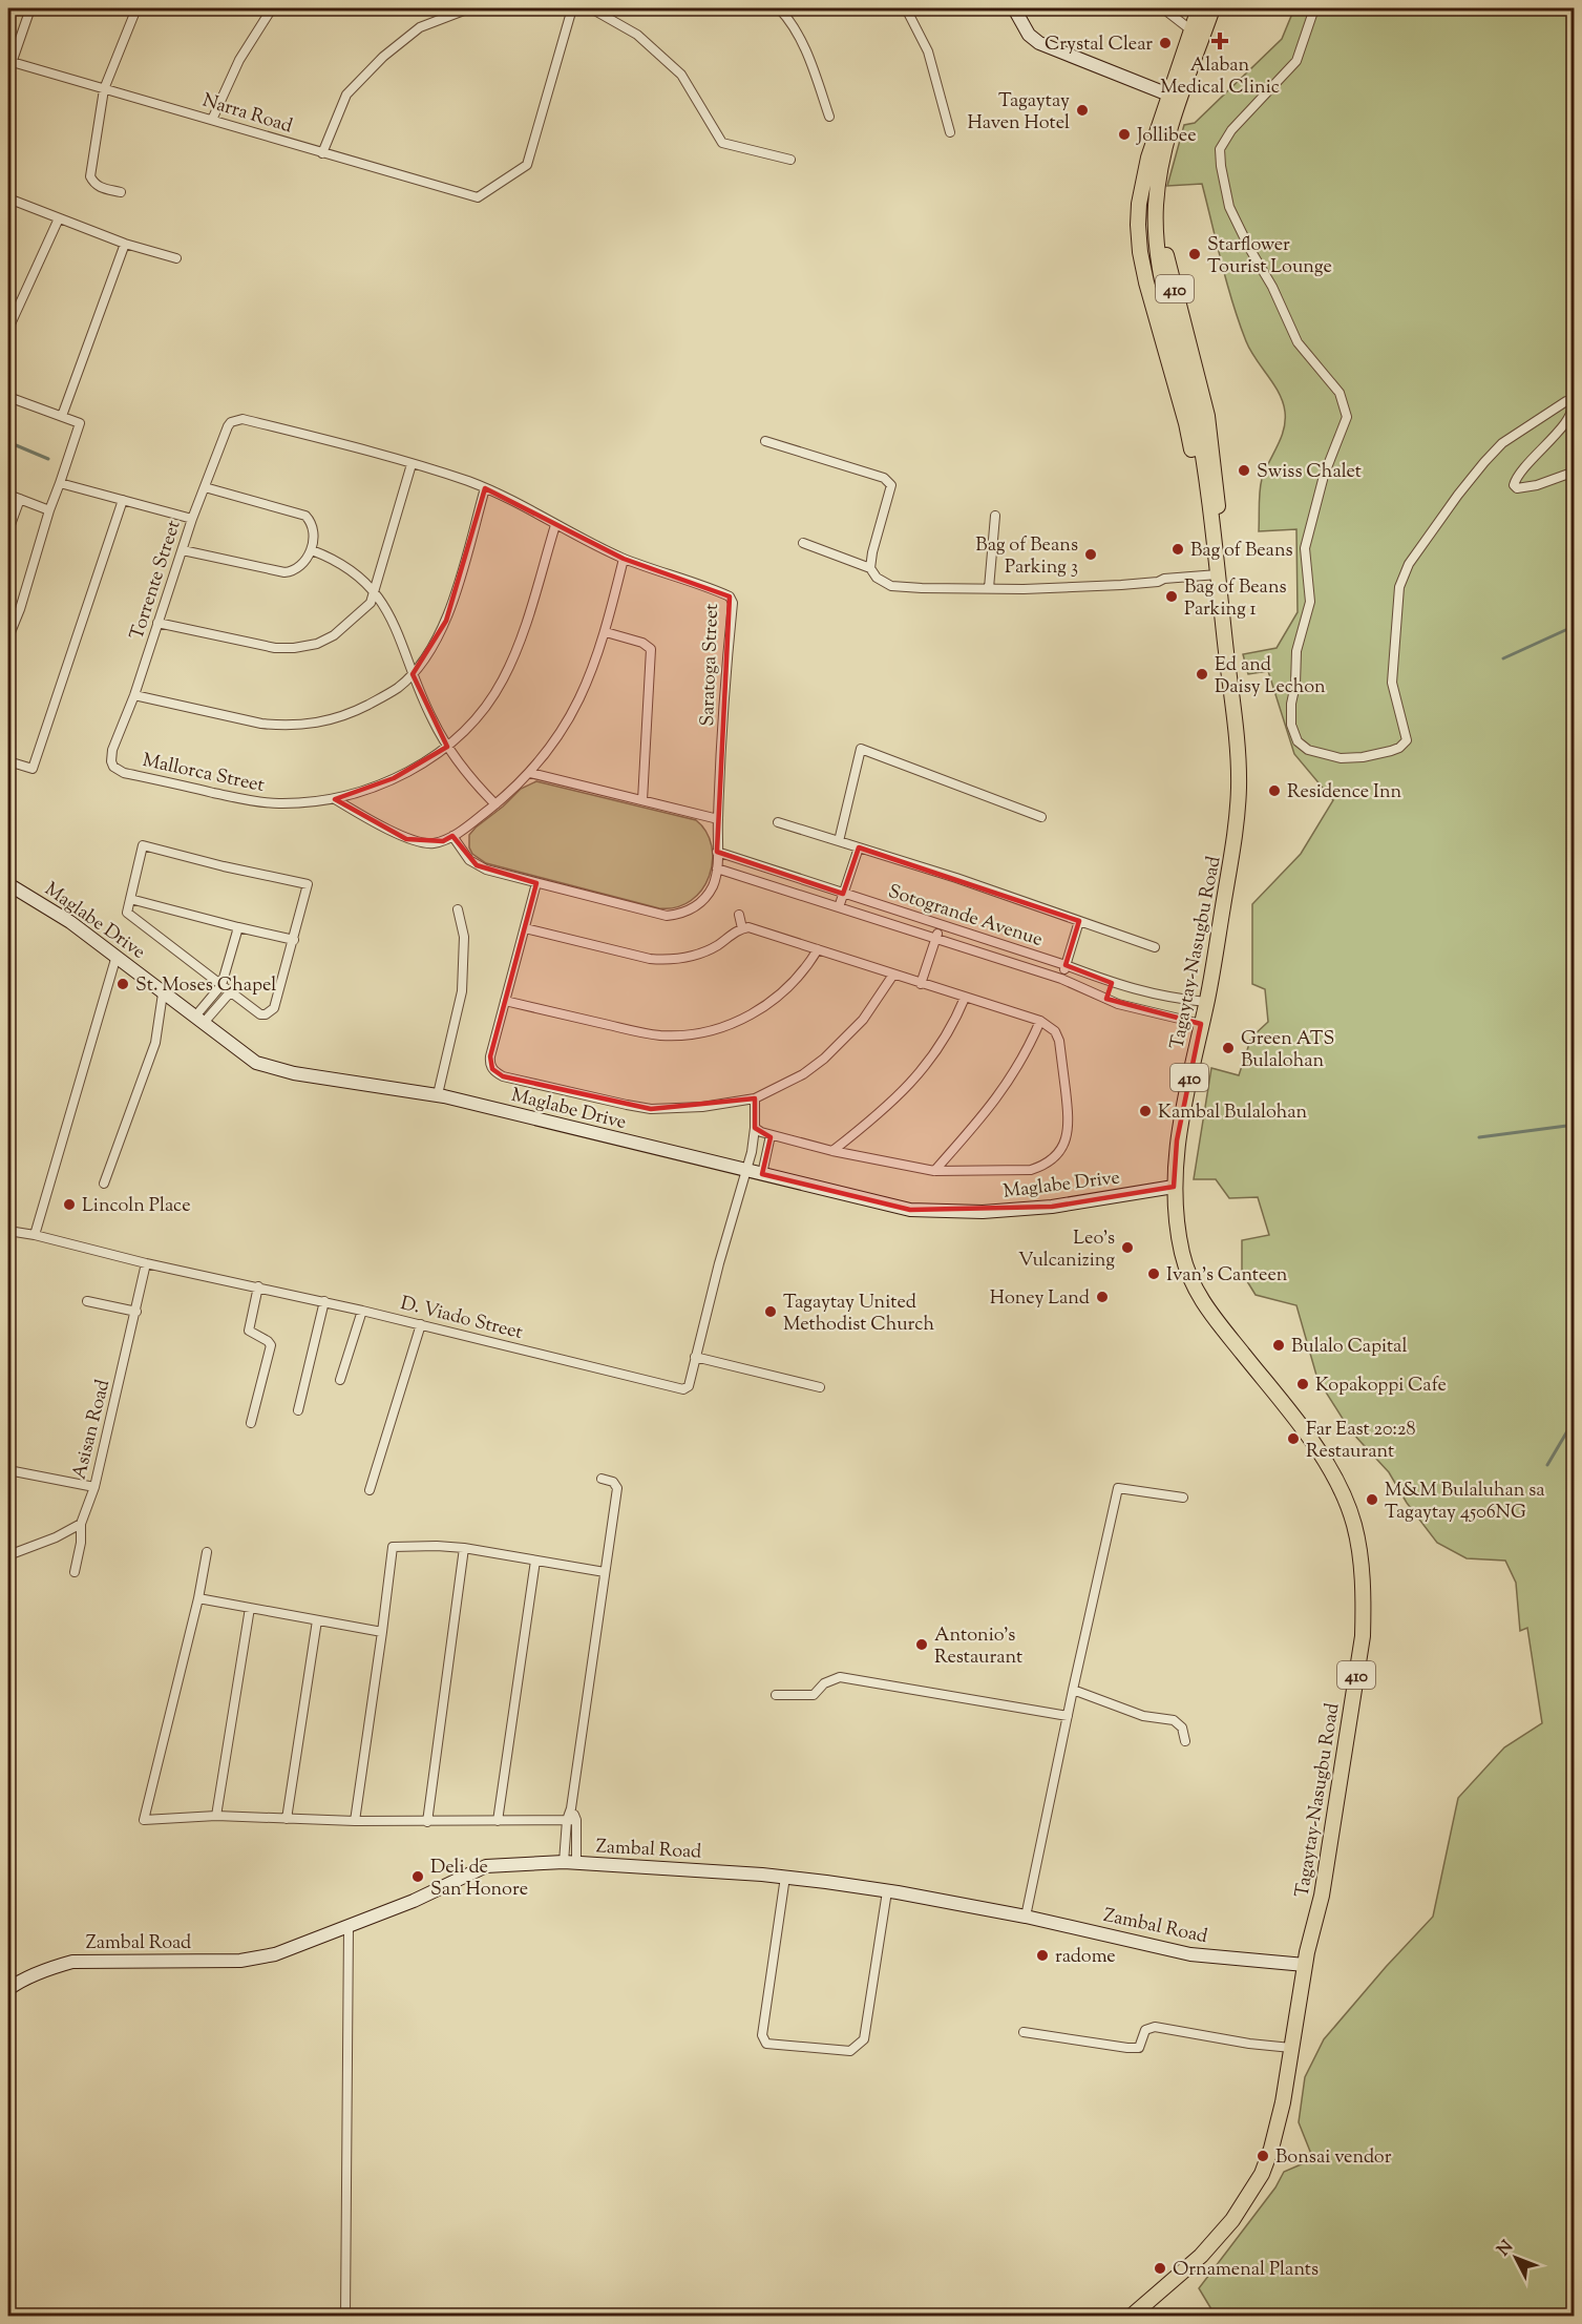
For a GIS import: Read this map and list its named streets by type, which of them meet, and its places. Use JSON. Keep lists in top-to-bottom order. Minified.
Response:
{"streets":{"main road":["410","Tagaytay-Nasugbu Road"],"street":["Narra Road","Torrente Street","Saratoga Street","Mallorca Street","Sotogrande Avenue","Maglabe Drive","D. Viado Street","Asisan Road","Zambal Road"]},"crossings":[["Torrente Street","Saratoga Street"],["Torrente Street","Mallorca Street"],["Saratoga Street","Mallorca Street"],["Saratoga Street","Sotogrande Avenue"],["Sotogrande Avenue","Tagaytay-Nasugbu Road"],["Maglabe Drive","Tagaytay-Nasugbu Road"],["Maglabe Drive","D. Viado Street"],["Tagaytay-Nasugbu Road","Zambal Road"],["D. Viado Street","Asisan Road"]],"places":{"health":["Alaban Medical Clinic"],"other":["Crystal Clear","Tagaytay Haven Hotel","Jollibee","Starflower Tourist Lounge","Swiss Chalet","Bag of Beans","Bag of Beans Parking 3","Bag of Beans Parking 1","Ed and Daisy Lechon","Residence Inn","St. Moses Chapel","Green ATS Bulalohan","Kambal Bulalohan","Lincoln Place","Leo's Vulcanizing","Ivan's Canteen","Honey Land","Tagaytay United Methodist Church","Bulalo Capital","Kopakoppi Cafe","Far East 20:28 Restaurant","M&M Bulaluhan sa Tagaytay 4506NG","Antonio's Restaurant","Deli de San Honore","radome","Bonsai vendor","Ornamenal Plants"]},"north":"top left"}
